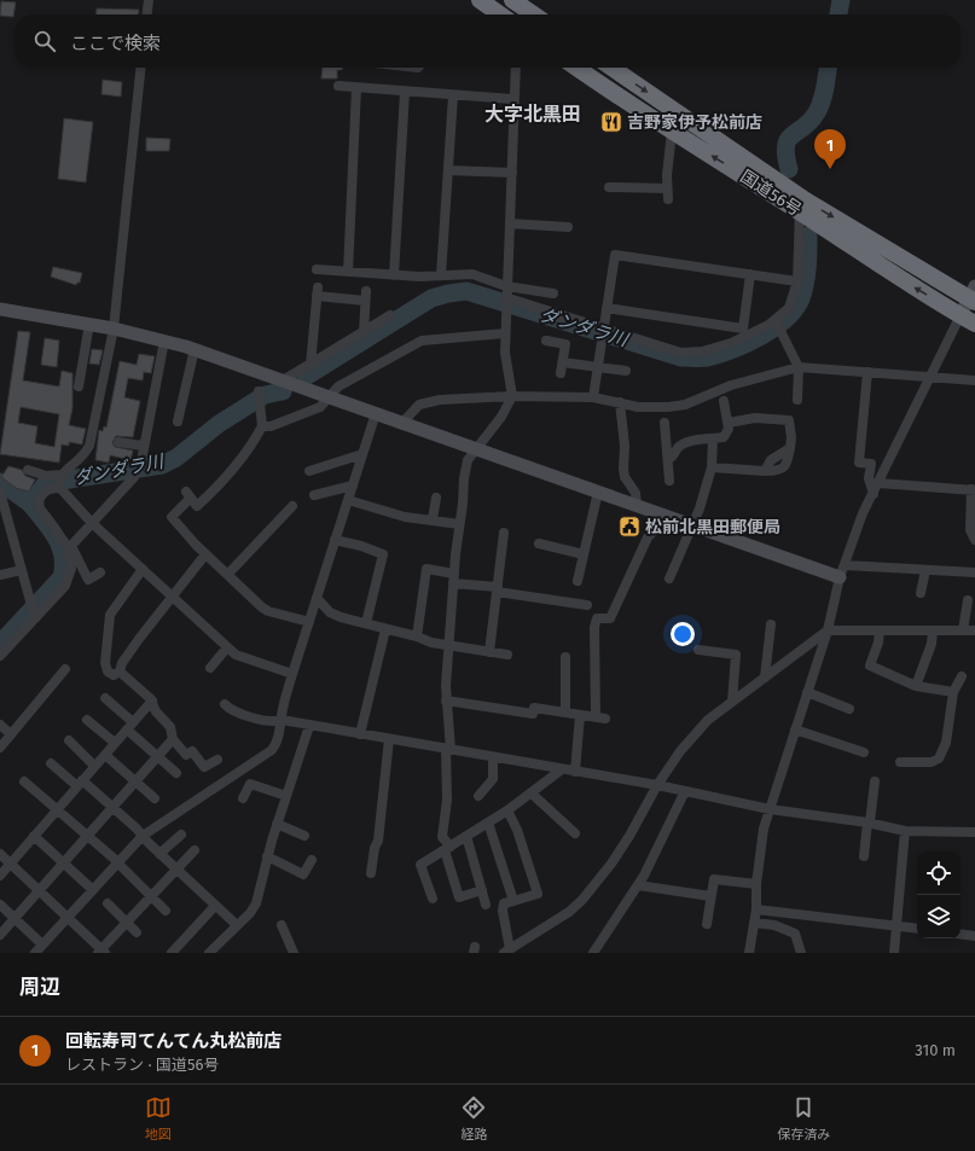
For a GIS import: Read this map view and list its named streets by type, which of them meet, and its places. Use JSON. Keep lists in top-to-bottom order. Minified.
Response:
{"streets":{"highway":["国道56号"]},"districts":["大字北黒田"],"water":["ダンダラ川"],"places":{"restaurant":["吉野家伊予松前店"],"public building":["松前北黒田郵便局"]},"page":{"search":"ここで検索","pins":"1","heading":"周辺","list":[{"mark":"1","name":"回転寿司てんてん丸松前店","note":"レストラン · 国道56号","value":"310 m"}],"nav":["地図","経路","保存済み"]}}
